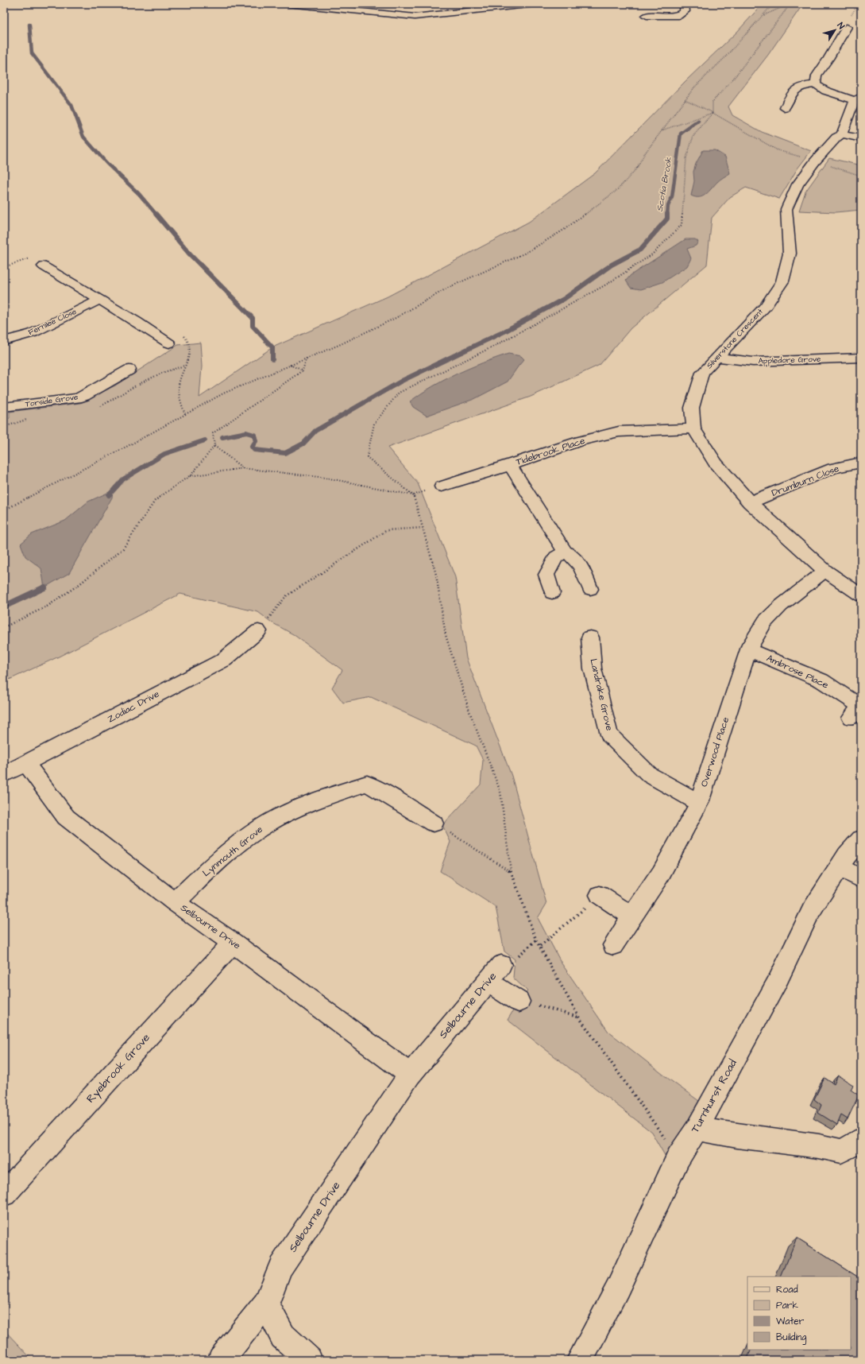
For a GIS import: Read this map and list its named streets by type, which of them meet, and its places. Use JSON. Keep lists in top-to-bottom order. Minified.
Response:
{"streets":{"street":["Fernilee Close","Silverstone Crescent","Appledore Grove","Torside Grove","Tidebrook Place","Drumburn Close","Ambrose Place","Landrake Grove","Zodiac Drive","Overwood Place","Lynmouth Grove","Selbourne Drive","Ryebrook Grove","Turnhurst Road"]},"crossings":[["Silverstone Crescent","Appledore Grove"],["Silverstone Crescent","Tidebrook Place"],["Silverstone Crescent","Drumburn Close"],["Silverstone Crescent","Overwood Place"],["Ambrose Place","Overwood Place"],["Landrake Grove","Overwood Place"],["Zodiac Drive","Selbourne Drive"],["Lynmouth Grove","Selbourne Drive"],["Selbourne Drive","Ryebrook Grove"]],"water":["Scotia Brook"],"legend":["Road","Park","Water","Building"],"north":"top right"}
